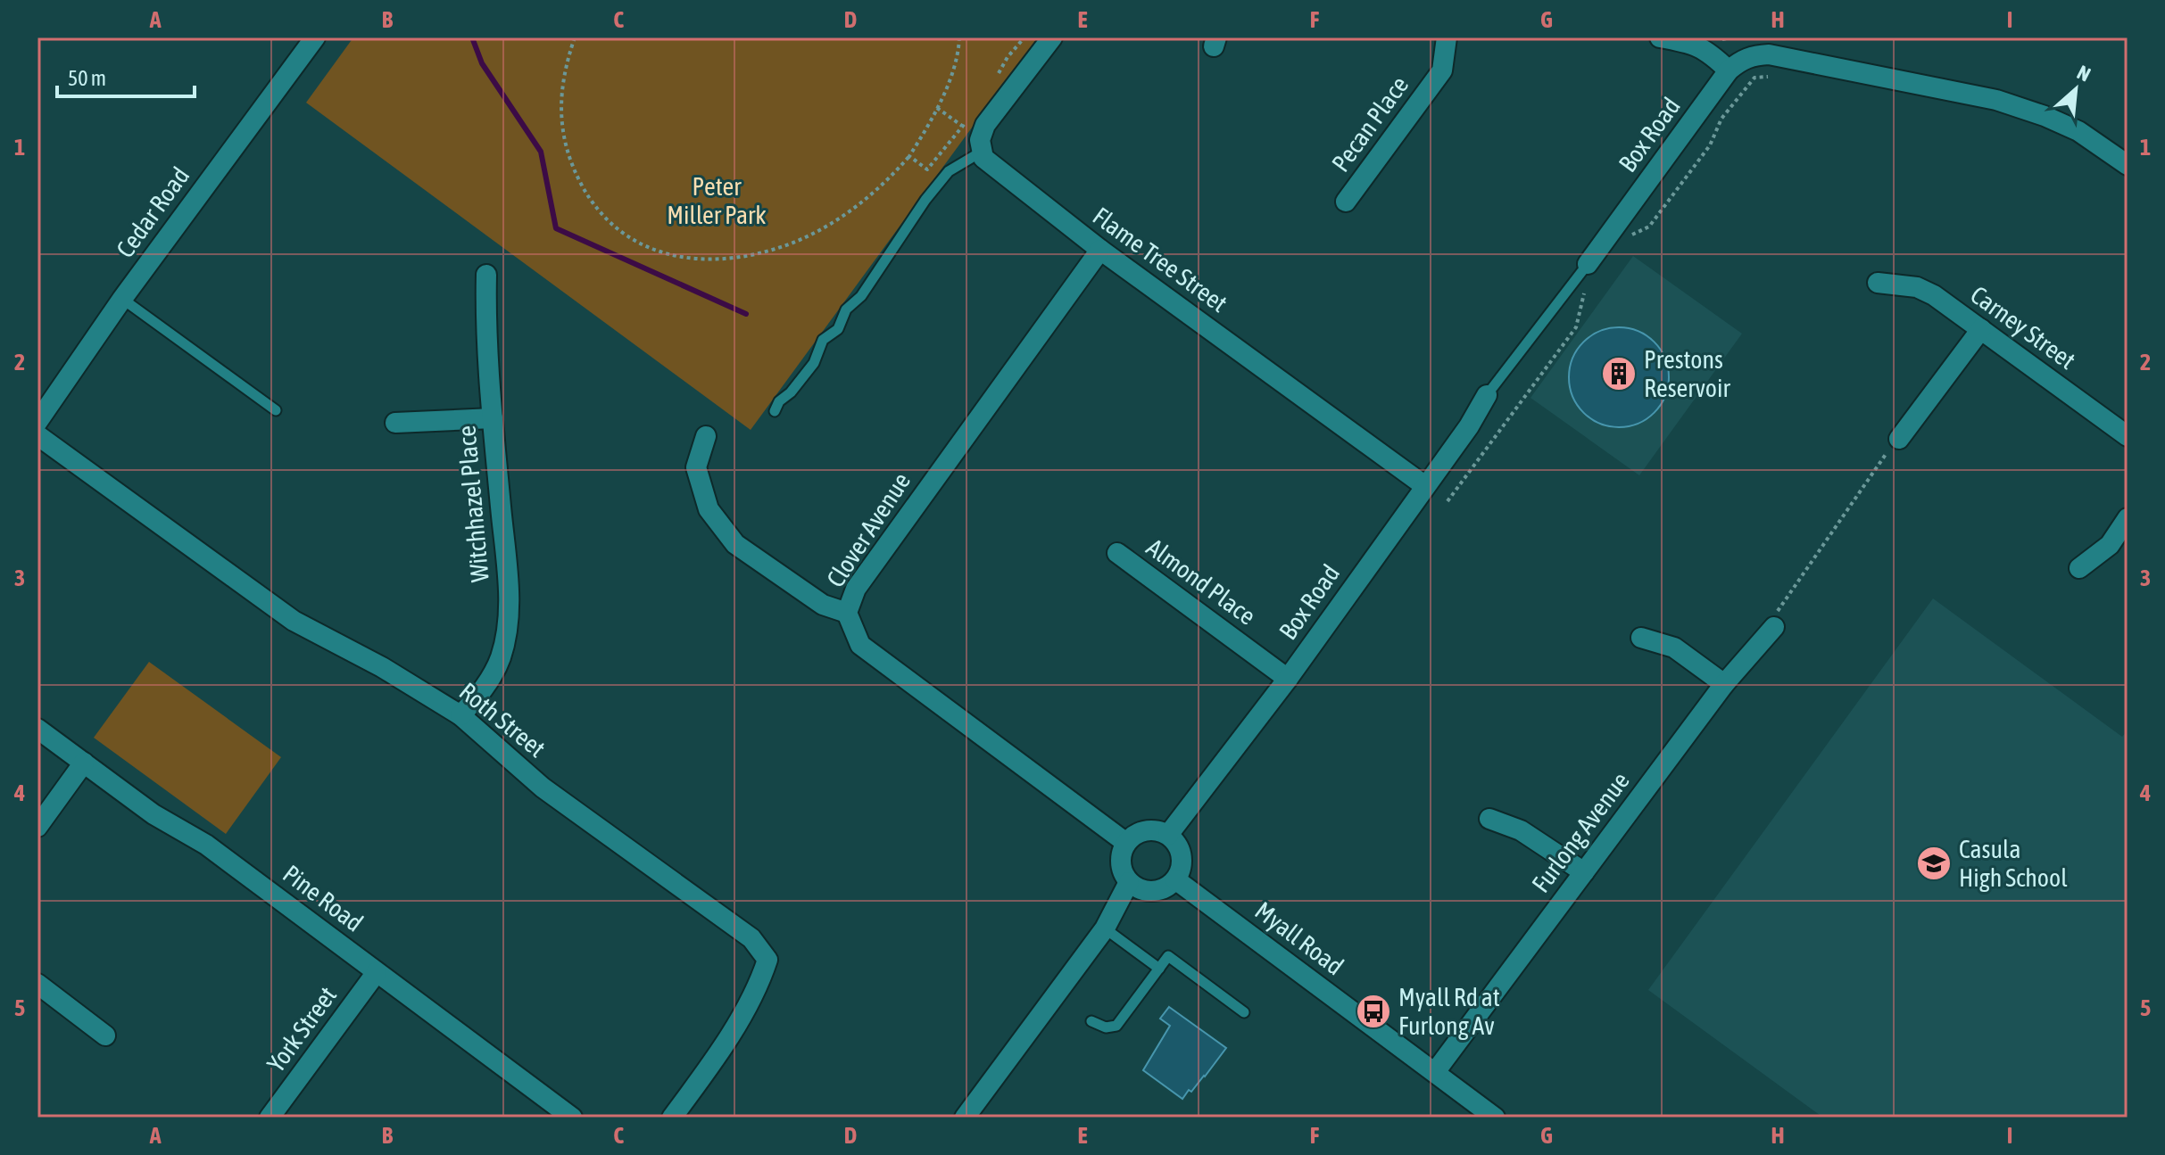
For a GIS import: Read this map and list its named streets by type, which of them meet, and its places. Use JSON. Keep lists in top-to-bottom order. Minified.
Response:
{"streets":{"street":["Pecan Place","Box Road","Cedar Road","Flame Tree Street","Carney Street","Witchhazel Place","Clover Avenue","Almond Place","Roth Street","Furlong Avenue","Pine Road","Myall Road","York Street"]},"crossings":[["Box Road","Flame Tree Street"],["Box Road","Clover Avenue"],["Box Road","Almond Place"],["Box Road","Myall Road"],["Flame Tree Street","Clover Avenue"],["Witchhazel Place","Roth Street"],["Clover Avenue","Myall Road"],["Furlong Avenue","Myall Road"],["Pine Road","York Street"]],"parks":["Peter Miller Park"],"places":{"building":["Prestons Reservoir"],"school or university":["Casula High School"],"bus stop":["Myall Rd at Furlong Av"]},"scale_bar":"50 m","north":"top right","grid":{"columns":["A","B","C","D","E","F","G","H","I"],"rows":["1","2","3","4","5"]}}
